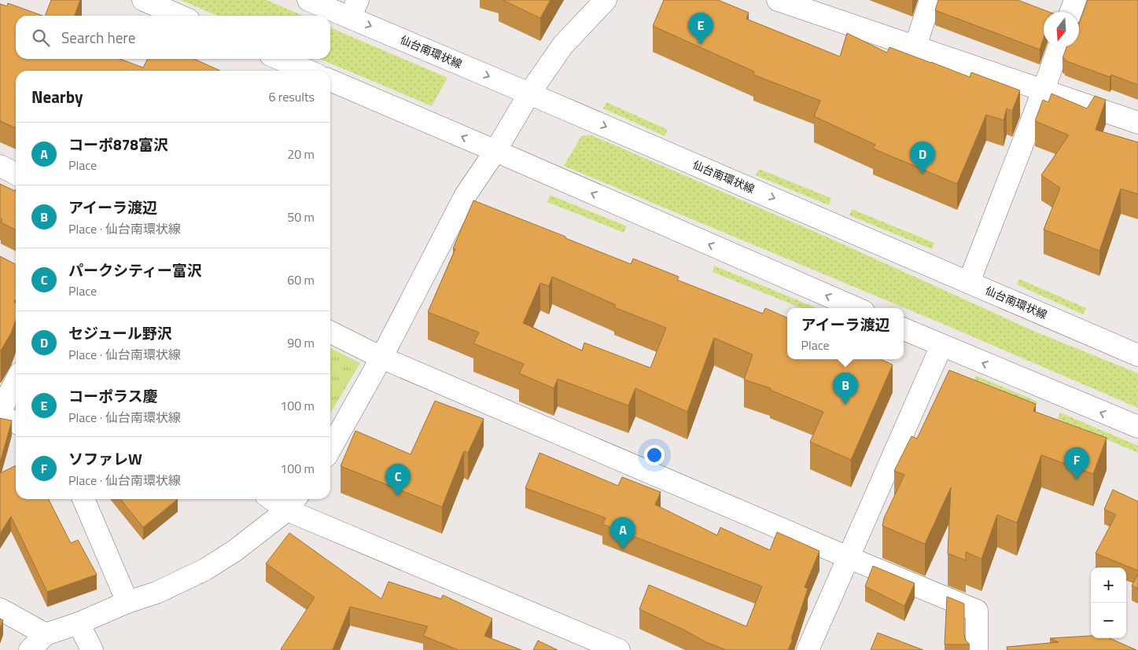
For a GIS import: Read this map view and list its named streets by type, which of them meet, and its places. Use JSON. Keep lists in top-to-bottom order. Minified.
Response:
{"streets":{"street":["仙台南環状線"]},"north":"bottom","page":{"pins":["E","D","B","F","C","A"],"search":"Search here","heading":["Nearby","6 results"],"list":[{"mark":"A","name":"コーポ878富沢","note":"Place","value":"20 m"},{"mark":"B","name":"アイーラ渡辺","note":"Place · 仙台南環状線","value":"50 m"},{"mark":"C","name":"パークシティー富沢","note":"Place","value":"60 m"},{"mark":"D","name":"セジュール野沢","note":"Place · 仙台南環状線","value":"90 m"},{"mark":"E","name":"コーポラス慶","note":"Place · 仙台南環状線","value":"100 m"},{"mark":"F","name":"ソファレW","note":"Place · 仙台南環状線","value":"100 m"}],"popup":["アイーラ渡辺","Place"],"map_buttons":["+","−"]}}
